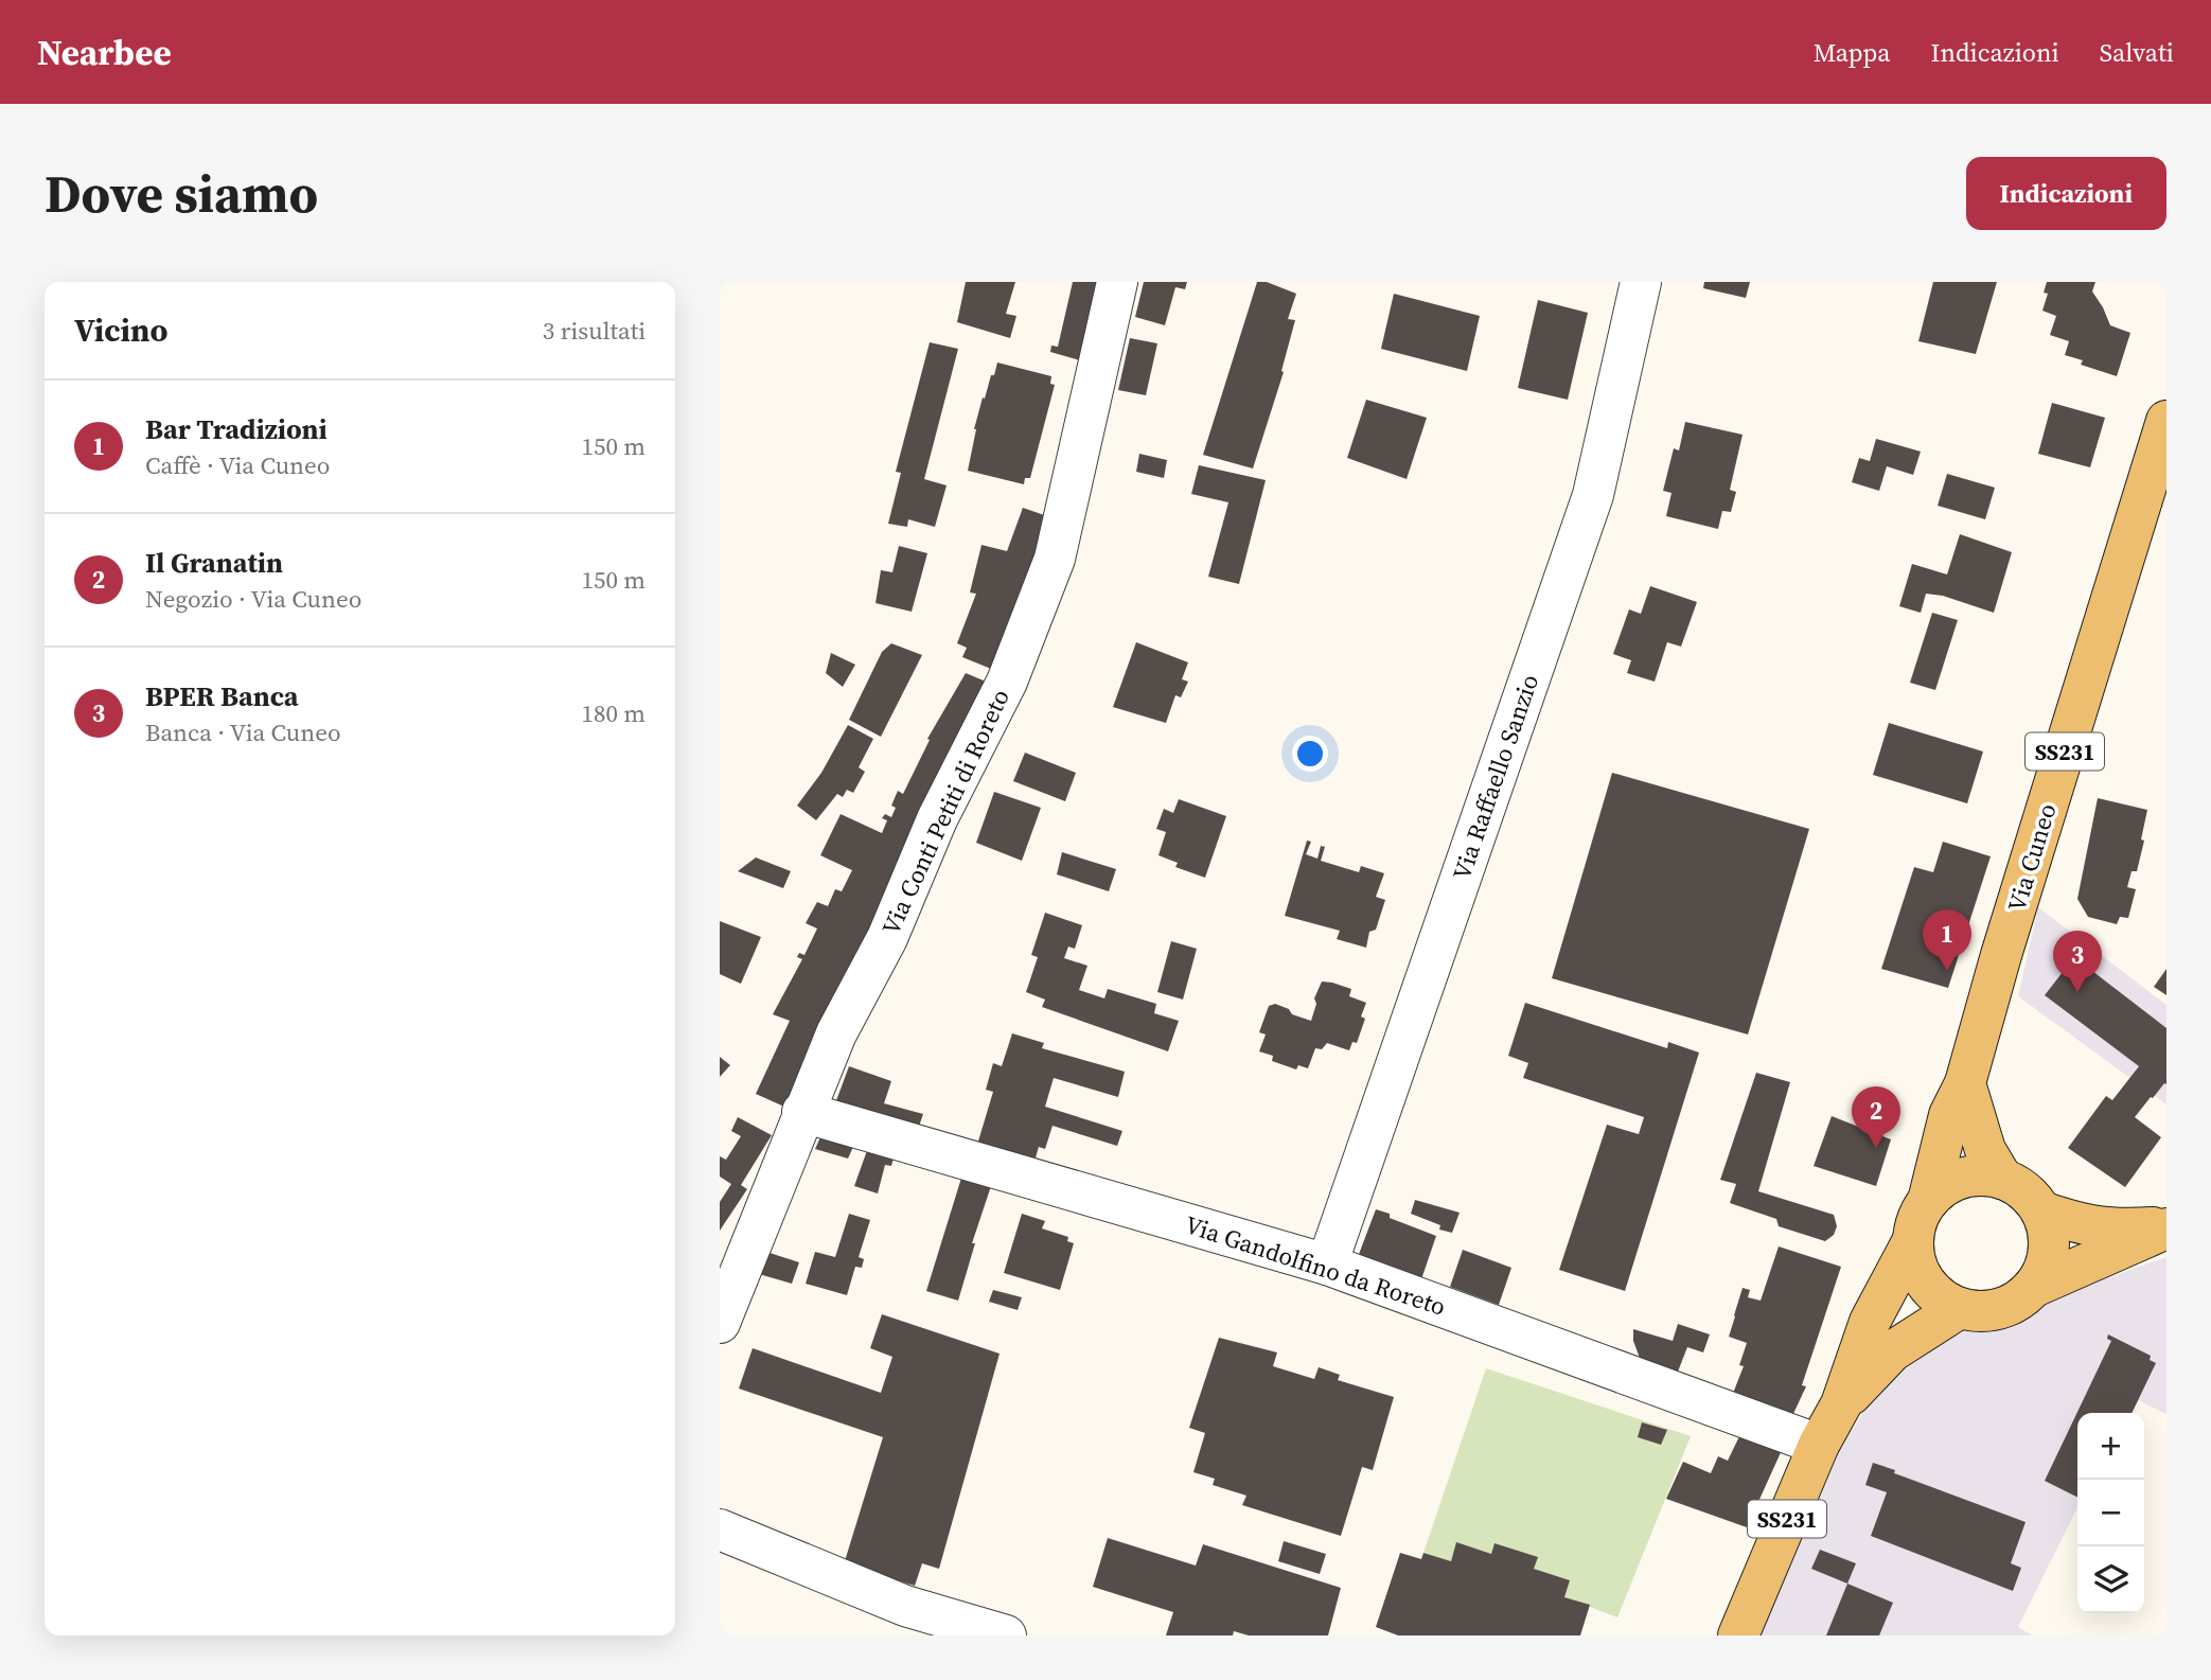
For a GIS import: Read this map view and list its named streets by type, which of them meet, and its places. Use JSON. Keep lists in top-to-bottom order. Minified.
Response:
{"streets":{"main road":["SS231","Via Cuneo"],"street":["Via Raffaello Sanzio","Via Conti Petiti di Roreto","Via Gandolfino da Roreto"]},"crossings":[["SS231","Via Cuneo"],["SS231","Via Gandolfino da Roreto"],["Via Raffaello Sanzio","Via Gandolfino da Roreto"],["Via Conti Petiti di Roreto","Via Gandolfino da Roreto"]],"page":{"header":"Nearbee","nav":["Mappa","Indicazioni","Salvati"],"buttons":"Indicazioni","title":"Dove siamo","heading":["Vicino","3 risultati"],"list":[{"mark":"1","name":"Bar Tradizioni","note":"Caffè · Via Cuneo","value":"150 m"},{"mark":"2","name":"Il Granatin","note":"Negozio · Via Cuneo","value":"150 m"},{"mark":"3","name":"BPER Banca","note":"Banca · Via Cuneo","value":"180 m"}],"pins":["1","3","2"],"map_buttons":["+","−"]}}
